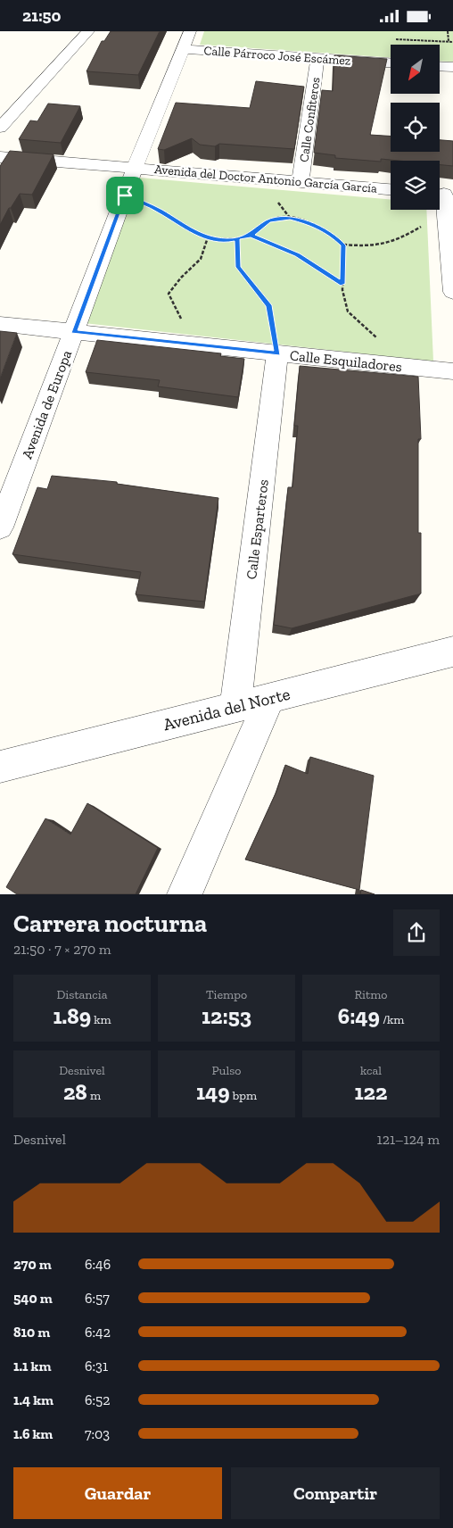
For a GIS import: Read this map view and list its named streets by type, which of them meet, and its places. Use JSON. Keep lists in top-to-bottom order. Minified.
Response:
{"streets":{"street":["Calle Párroco José Escámez","Calle Confiteros","Avenida del Doctor Antonio García García","Calle Esquiladores","Avenida de Europa","Calle Esparteros","Avenida del Norte"]},"crossings":[["Calle Párroco José Escámez","Calle Confiteros"],["Calle Párroco José Escámez","Avenida de Europa"],["Calle Confiteros","Avenida del Doctor Antonio García García"],["Avenida del Doctor Antonio García García","Avenida de Europa"],["Calle Esquiladores","Avenida de Europa"],["Calle Esquiladores","Calle Esparteros"],["Calle Esparteros","Avenida del Norte"]],"north":"bottom left","page":{"status":"21:50","heading":["Carrera nocturna","21:50 · 7 × 270 m"],"stats":[["Distancia","1.89 km"],["Tiempo","12:53"],["Ritmo","6:49 /km"],["Desnivel","28 m"],["Pulso","149 bpm"],["kcal","122"]],"chart":["Desnivel","121–124 m"],"list":[{"name":"270 m","note":"6:46"},{"name":"540 m","note":"6:57"},{"name":"810 m","note":"6:42"},{"name":"1.1 km","note":"6:31"},{"name":"1.4 km","note":"6:52"},{"name":"1.6 km","note":"7:03"}],"buttons":["Guardar","Compartir"]}}
